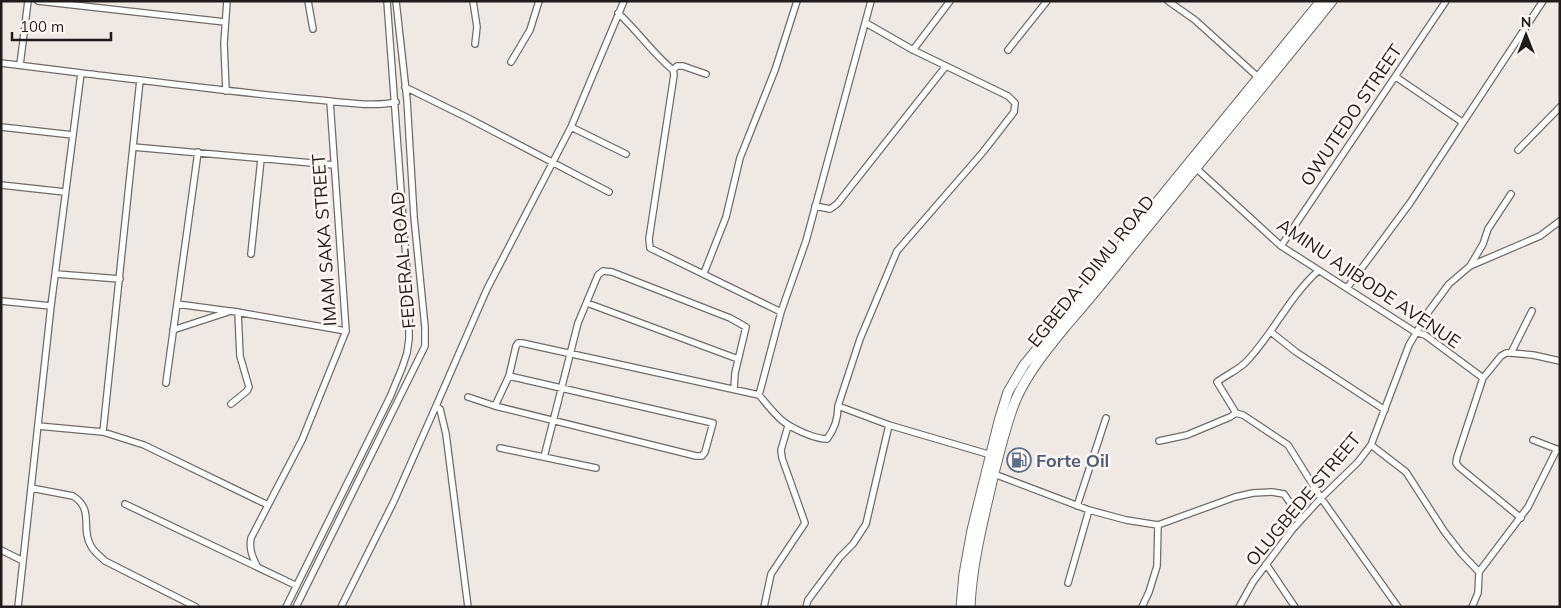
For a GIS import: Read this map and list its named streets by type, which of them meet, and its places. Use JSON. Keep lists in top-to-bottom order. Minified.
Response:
{"streets":{"main road":["EGBEDA-IDIMU ROAD"],"street":["OWUTEDO STREET","IMAM SAKA STREET","FEDERAL ROAD","AMINU AJIBODE AVENUE","OLUGBEDE STREET"]},"crossings":[["OWUTEDO STREET","AMINU AJIBODE AVENUE"],["EGBEDA-IDIMU ROAD","AMINU AJIBODE AVENUE"],["AMINU AJIBODE AVENUE","OLUGBEDE STREET"]],"places":{"fuel station":["Forte Oil"]},"scale_bar":"100 m","north":"top"}
